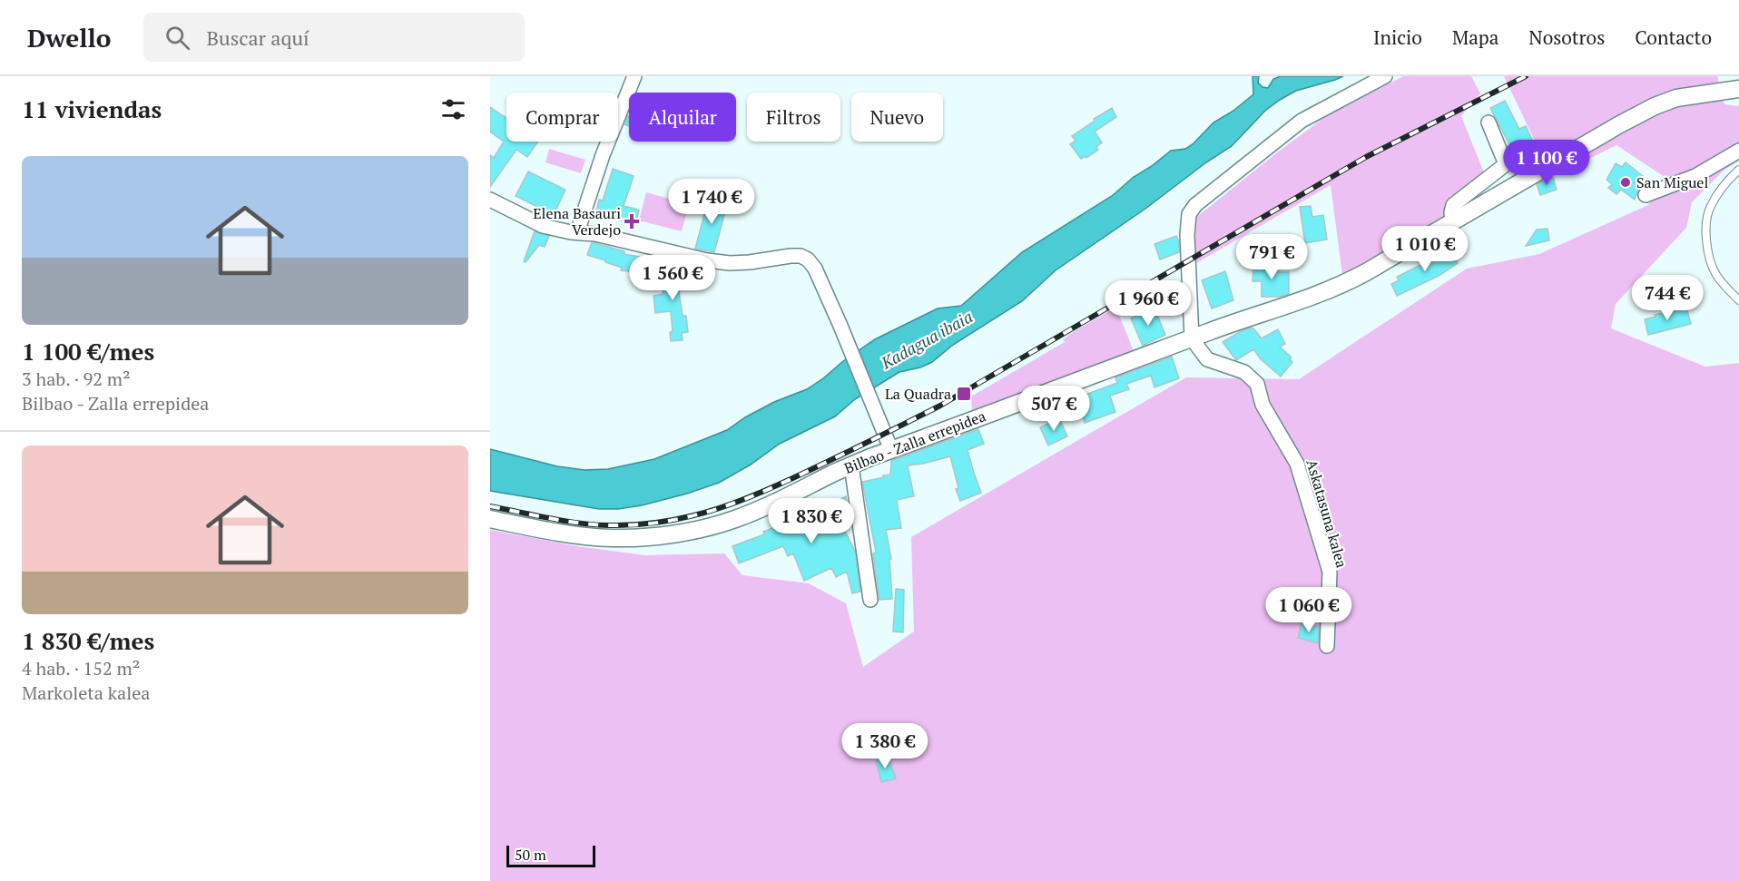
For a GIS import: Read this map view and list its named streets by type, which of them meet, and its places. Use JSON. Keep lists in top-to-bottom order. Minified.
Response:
{"streets":{"street":["Bilbao - Zalla errepidea","Askatasuna kalea"]},"crossings":[["Bilbao - Zalla errepidea","Askatasuna kalea"]],"water":["Kadagua ibaia"],"places":{"other":["San Miguel"],"health":["Elena Basauri Verdejo"],"transit":["La Quadra"]},"scale_bar":"50 m","page":{"header":"Dwello","search":"Buscar aquí","nav":["Inicio","Mapa","Nosotros","Contacto"],"heading":"11 viviendas","chip":["Comprar","Alquilar","Filtros","Nuevo"],"price":["1 100 €","1 740 €","1 010 €","791 €","1 560 €","744 €","1 960 €","507 €","1 830 €","1 060 €","1 380 €"],"list":[{"name":"1 100 €/mes","note":"3 hab. · 92 m² · Bilbao - Zalla errepidea"},{"name":"1 830 €/mes","note":"4 hab. · 152 m² · Markoleta kalea"}],"scale":"50 m"}}
